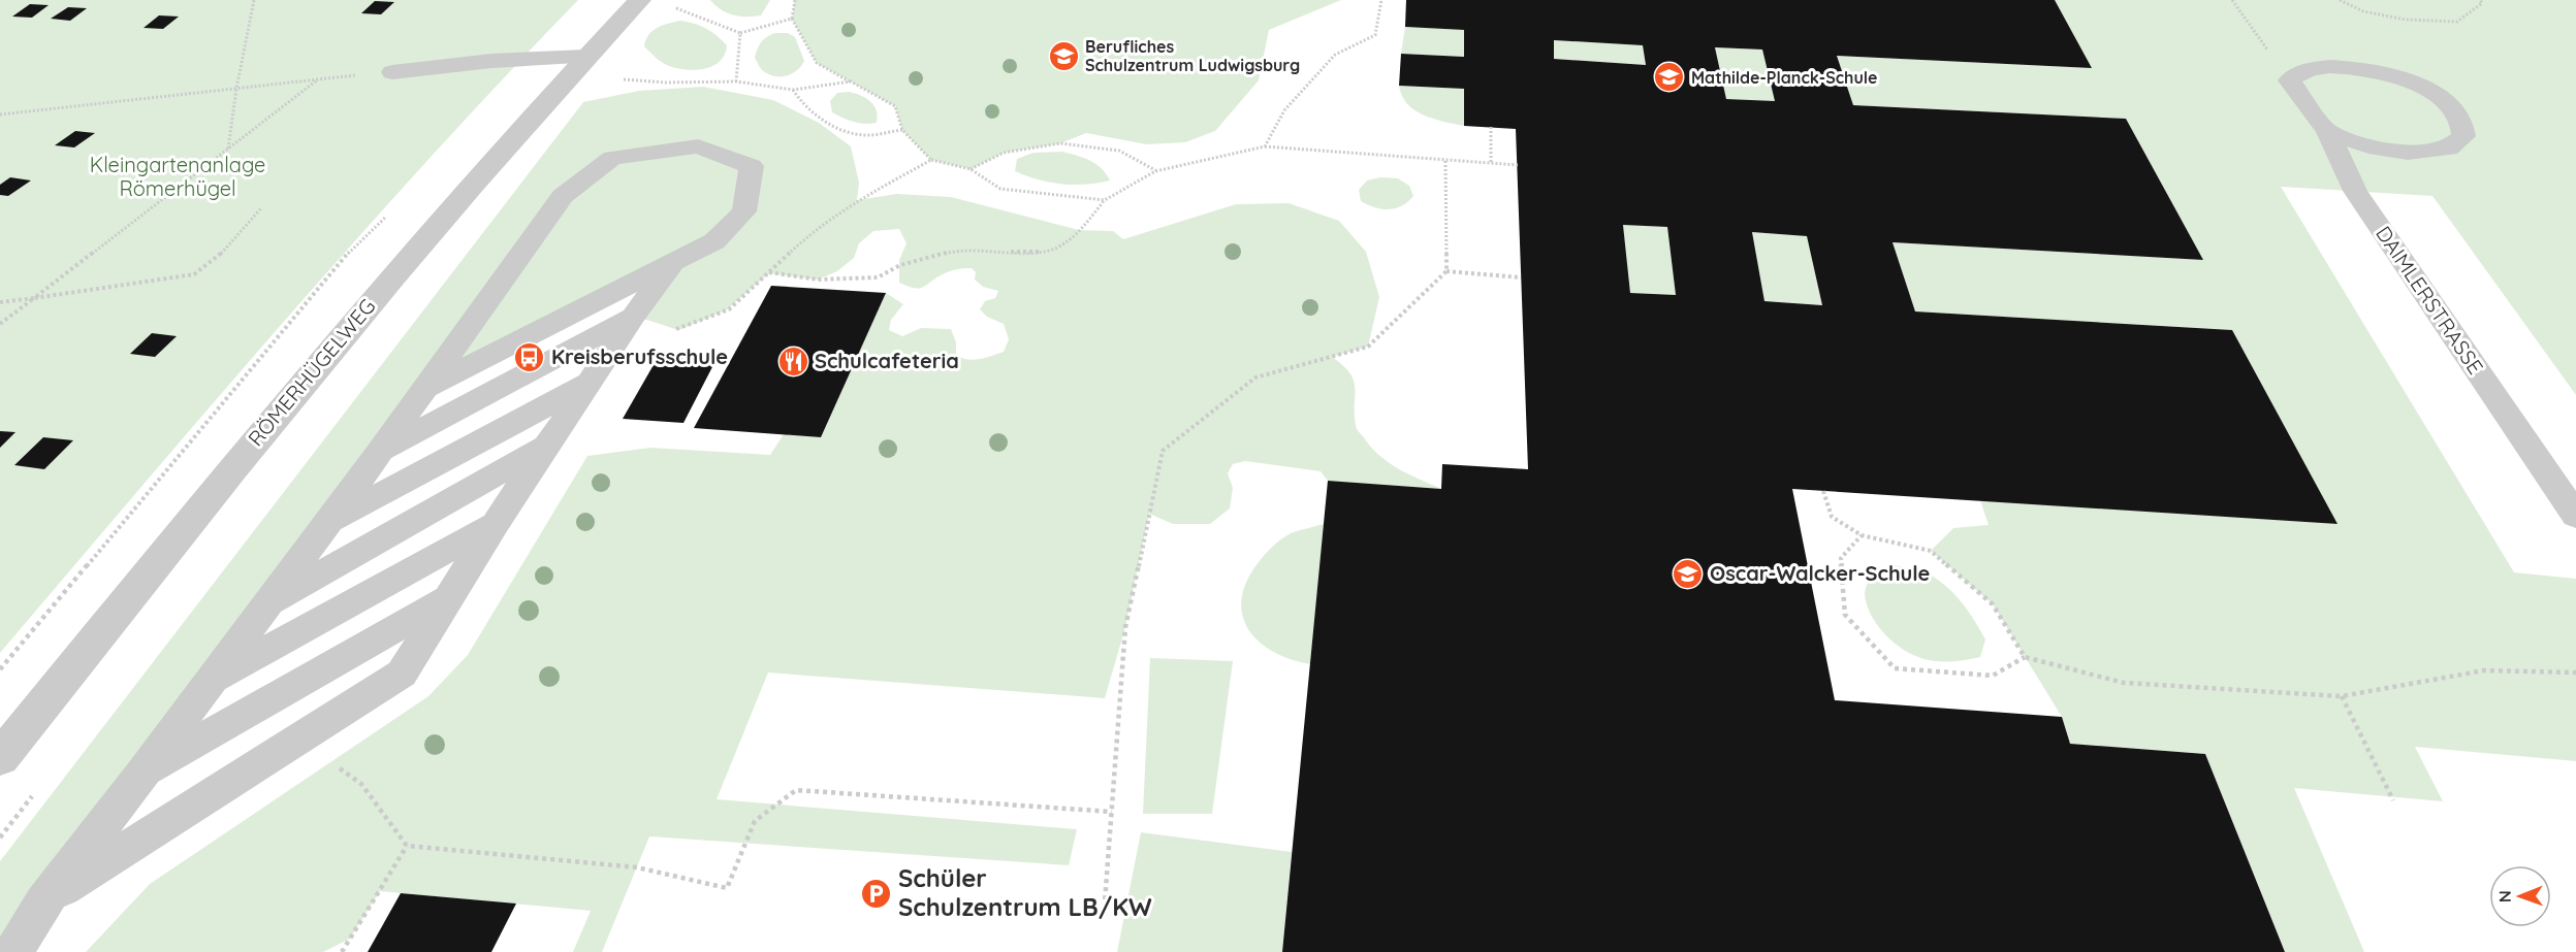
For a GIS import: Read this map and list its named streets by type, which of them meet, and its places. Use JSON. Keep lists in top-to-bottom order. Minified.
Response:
{"streets":{"street":["RÖMERHÜGELWEG"],"lane":["DAIMLERSTRASSE"]},"parks":["Kleingartenanlage Römerhügel"],"places":{"school or university":["Berufliches Schulzentrum Ludwigsburg","Mathilde-Planck-Schule","Oscar-Walcker-Schule"],"bus stop":["Kreisberufsschule"],"restaurant":["Schulcafeteria"],"parking":["Schüler Schulzentrum LB/KW"]},"north":"left"}
